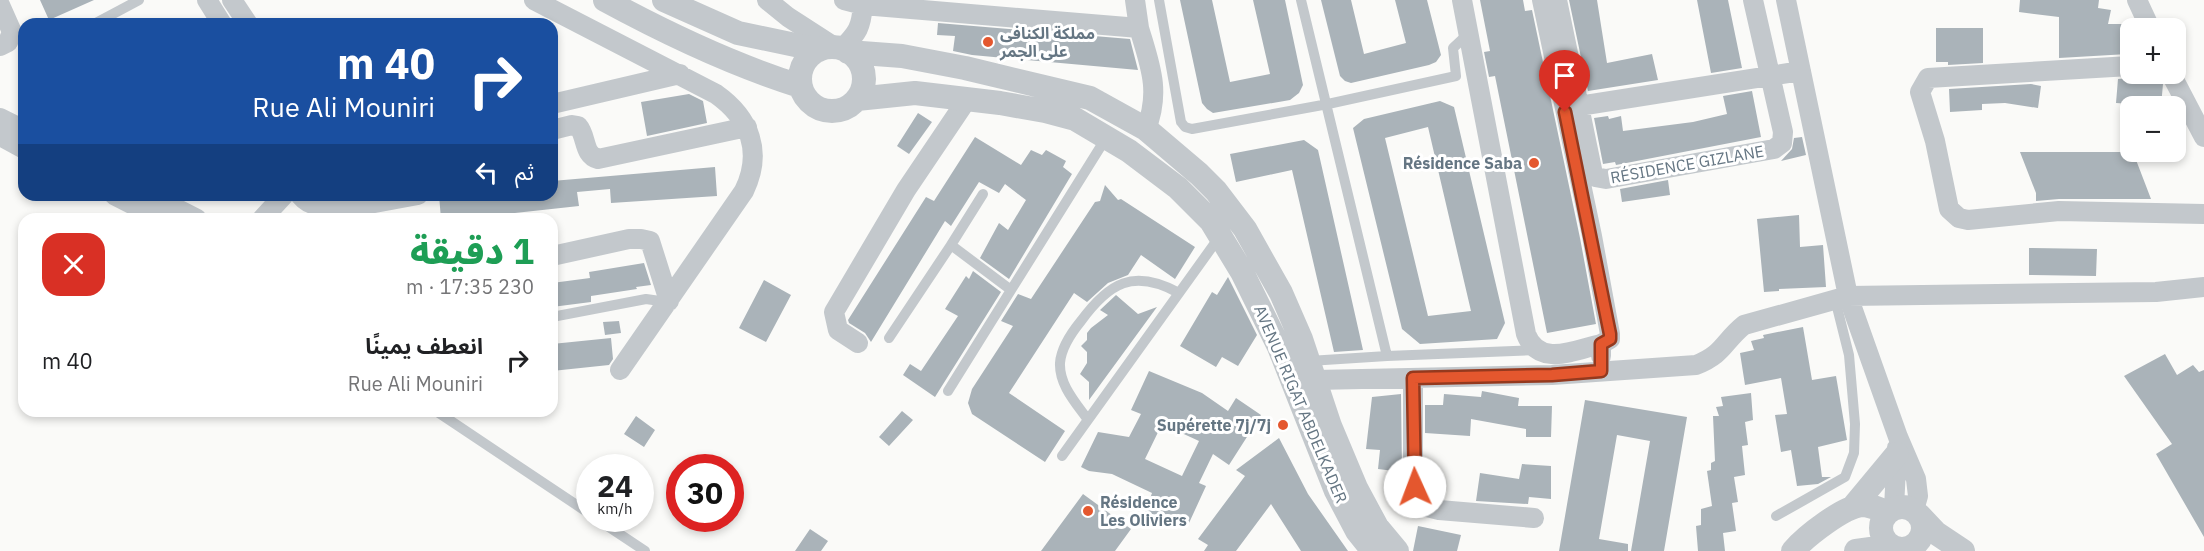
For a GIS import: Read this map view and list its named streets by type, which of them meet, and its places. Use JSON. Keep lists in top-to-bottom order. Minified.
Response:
{"streets":{"street":["RÉSIDENCE GIZLANE","AVENUE RIGAT ABDELKADER"]},"places":["مملكة الكنافى على الجمر","Résidence Saba","Supérette 7j/7j","Résidence Les Oliviers"],"page":{"map_buttons":["+","−"],"turn":["40 m","Rue Ali Mouniri"],"then":"ثم","heading":["1 دقيقة","230 m · 17:35"],"list":[{"name":"انعطف يمينًا","note":"Rue Ali Mouniri","value":"40 m"}],"speed":"24 km/h","limit":"30"}}
